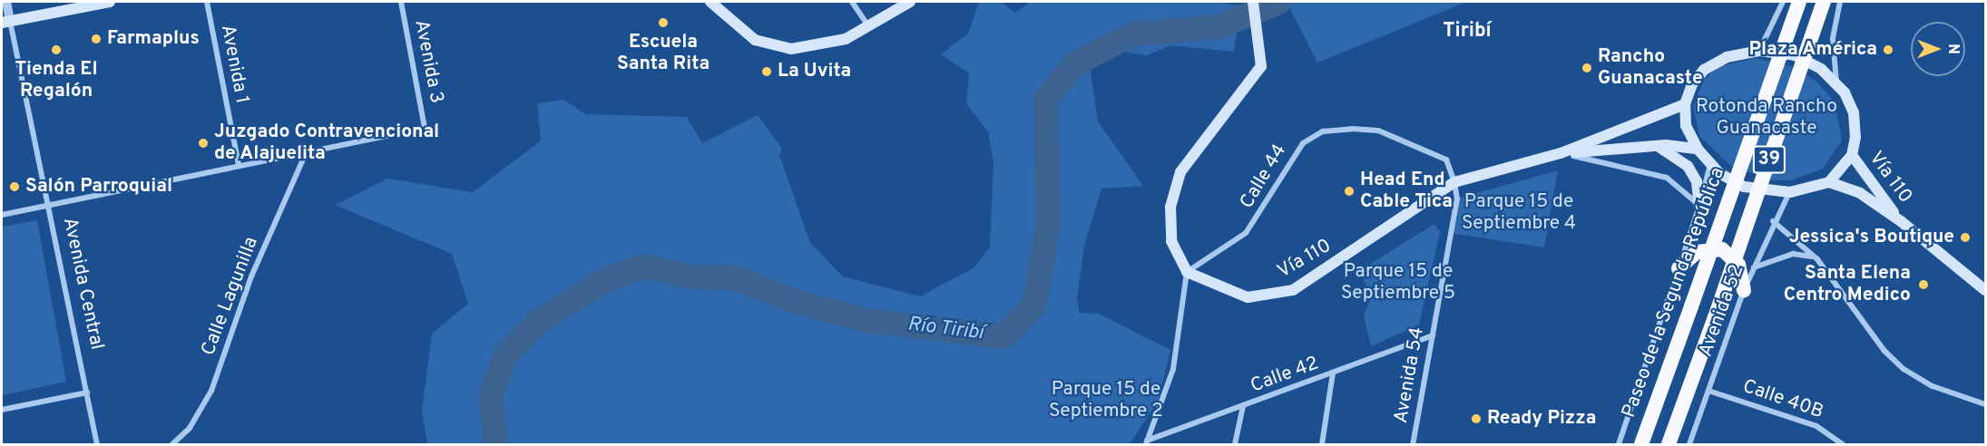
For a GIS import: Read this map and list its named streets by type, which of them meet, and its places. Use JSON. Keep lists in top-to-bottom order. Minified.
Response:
{"streets":{"highway":["39","Paseo de la Segunda República"],"main road":["Vía 110"],"street":["Avenida 3","Avenida 1","Calle 44","Avenida Central","Calle Lagunilla","Avenida 52","Calle 42","Avenida 54","Calle 40B"]},"crossings":[["Avenida 3","Calle Lagunilla"],["Calle 44","Vía 110"],["Calle 44","Avenida 54"],["Vía 110","Avenida 52"],["Vía 110","Avenida 54"],["Avenida 52","Calle 40B"],["Calle 42","Avenida 54"]],"districts":["Tiribí"],"water":["Río Tiribí"],"parks":["Rotonda Rancho Guanacaste","Parque 15 de Septiembre 4","Parque 15 de Septiembre 5","Parque 15 de Septiembre 2"],"places":["Escuela Santa Rita","Farmaplus","Tienda El Regalón","Plaza América","Rancho Guanacaste","La Uvita","Juzgado Contravencional de Alajuelita","Salón Parroquial","Head End Cable Tica","Jessica's Boutique","Santa Elena Centro Medico","Ready Pizza"],"north":"right"}
